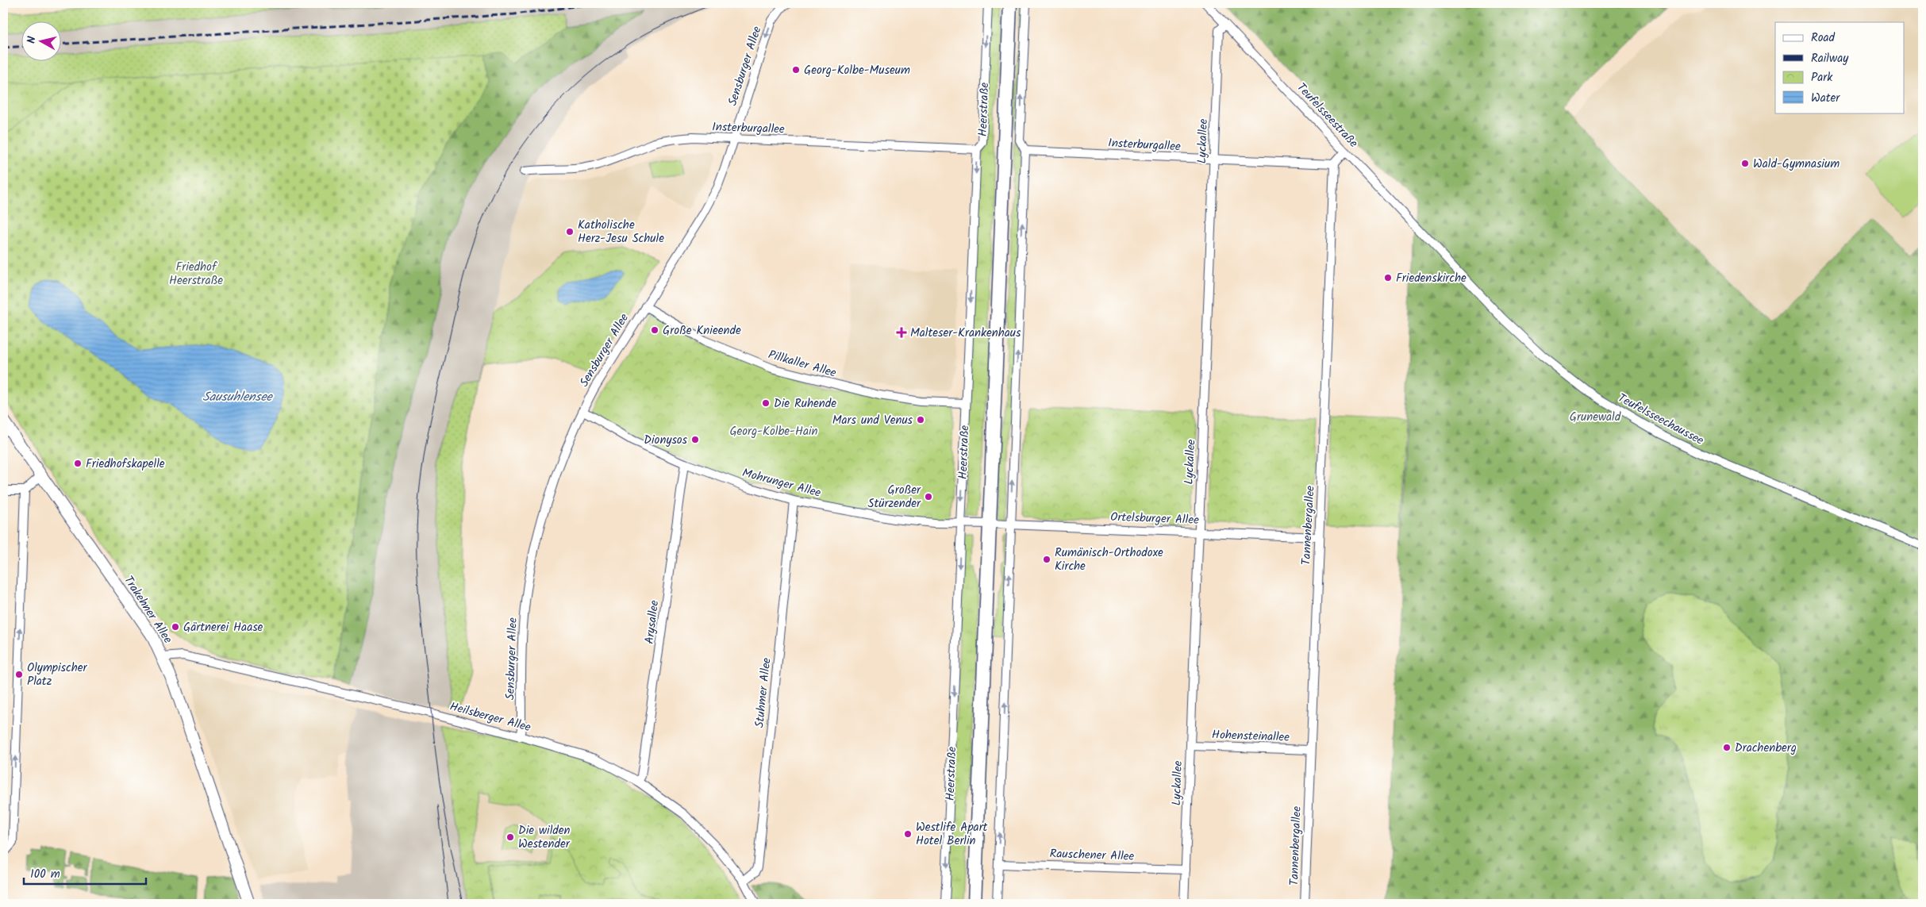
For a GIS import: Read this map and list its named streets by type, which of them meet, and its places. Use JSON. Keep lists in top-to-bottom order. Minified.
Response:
{"streets":{"main road":["Heerstraße","Trakehner Allee"],"street":["Sensburger Allee","Teufelsseestraße","Insterburgallee","Lyckallee","Pillkaller Allee","Teufelsseechaussee","Mohrunger Allee","Ortelsburger Allee","Tannenbergallee","Arysallee","Stuhmer Allee","Heilsberger Allee","Hohensteinallee","Rauschener Allee"]},"crossings":[["Sensburger Allee","Insterburgallee"],["Sensburger Allee","Pillkaller Allee"],["Sensburger Allee","Mohrunger Allee"],["Sensburger Allee","Heilsberger Allee"],["Heerstraße","Insterburgallee"],["Heerstraße","Pillkaller Allee"],["Heerstraße","Mohrunger Allee"],["Heerstraße","Ortelsburger Allee"],["Teufelsseestraße","Lyckallee"],["Teufelsseestraße","Teufelsseechaussee"],["Insterburgallee","Lyckallee"],["Insterburgallee","Tannenbergallee"],["Lyckallee","Ortelsburger Allee"],["Lyckallee","Hohensteinallee"],["Lyckallee","Rauschener Allee"],["Mohrunger Allee","Ortelsburger Allee"],["Mohrunger Allee","Arysallee"],["Mohrunger Allee","Stuhmer Allee"],["Ortelsburger Allee","Tannenbergallee"],["Tannenbergallee","Hohensteinallee"],["Trakehner Allee","Heilsberger Allee"],["Arysallee","Heilsberger Allee"],["Stuhmer Allee","Heilsberger Allee"]],"water":["Sausuhlensee"],"parks":["Friedhof Heerstraße","Grunewald","Georg-Kolbe-Hain"],"places":{"other":["Georg-Kolbe-Museum","Wald-Gymnasium","Katholische Herz-Jesu Schule","Friedenskirche","Große Knieende","Die Ruhende","Mars und Venus","Dionysos","Friedhofskapelle","Großer Stürzender","Rumänisch-Orthodoxe Kirche","Gärtnerei Haase","Olympischer Platz","Drachenberg","Westlife Apart Hotel Berlin","Die wilden Westender"],"health":["Malteser-Krankenhaus"]},"legend":["Road","Railway","Park","Water"],"scale_bar":"100 m","north":"left"}
